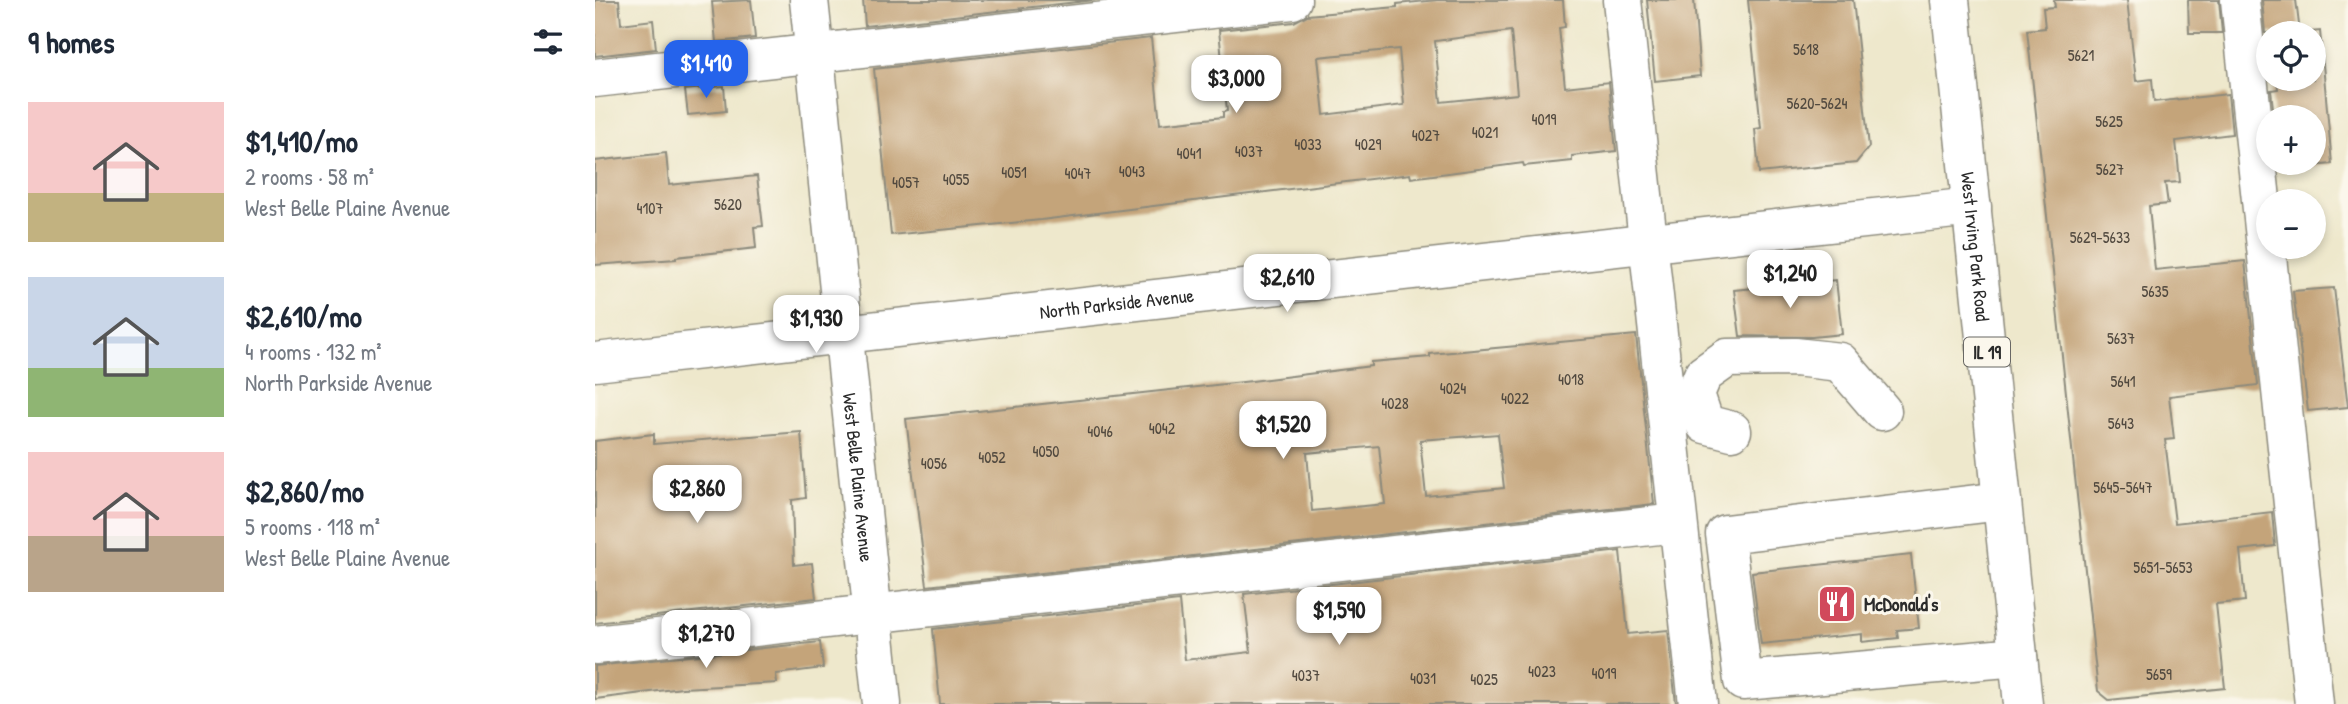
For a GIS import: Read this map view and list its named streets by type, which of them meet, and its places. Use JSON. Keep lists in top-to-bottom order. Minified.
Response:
{"streets":{"street":["West Irving Park Road","North Parkside Avenue","IL 19","West Belle Plaine Avenue"]},"crossings":[["West Irving Park Road","North Parkside Avenue"],["North Parkside Avenue","West Belle Plaine Avenue"]],"places":{"restaurant":["McDonald's"]},"house_numbers":["5618","5621","5620-5624","4019","5625","4021","4027","4033","4029","4037","4041","5627","4043","4051","4047","4055","4057","5620","4107","5629-5633","5635","5637","4018","5641","4024","4022","4028","5643","4042","4046","4050","4052","4056","5645-5647","5651-5653","4023","4019","5659","4037","4031","4025"],"page":{"heading":"9 homes","map_buttons":["+","−"],"price":["$1,410","$3,000","$1,240","$2,610","$1,930","$1,520","$2,860","$1,590","$1,270"],"list":[{"name":"$1,410/mo","note":"2 rooms · 58 m² · West Belle Plaine Avenue"},{"name":"$2,610/mo","note":"4 rooms · 132 m² · North Parkside Avenue"},{"name":"$2,860/mo","note":"5 rooms · 118 m² · West Belle Plaine Avenue"}]}}
